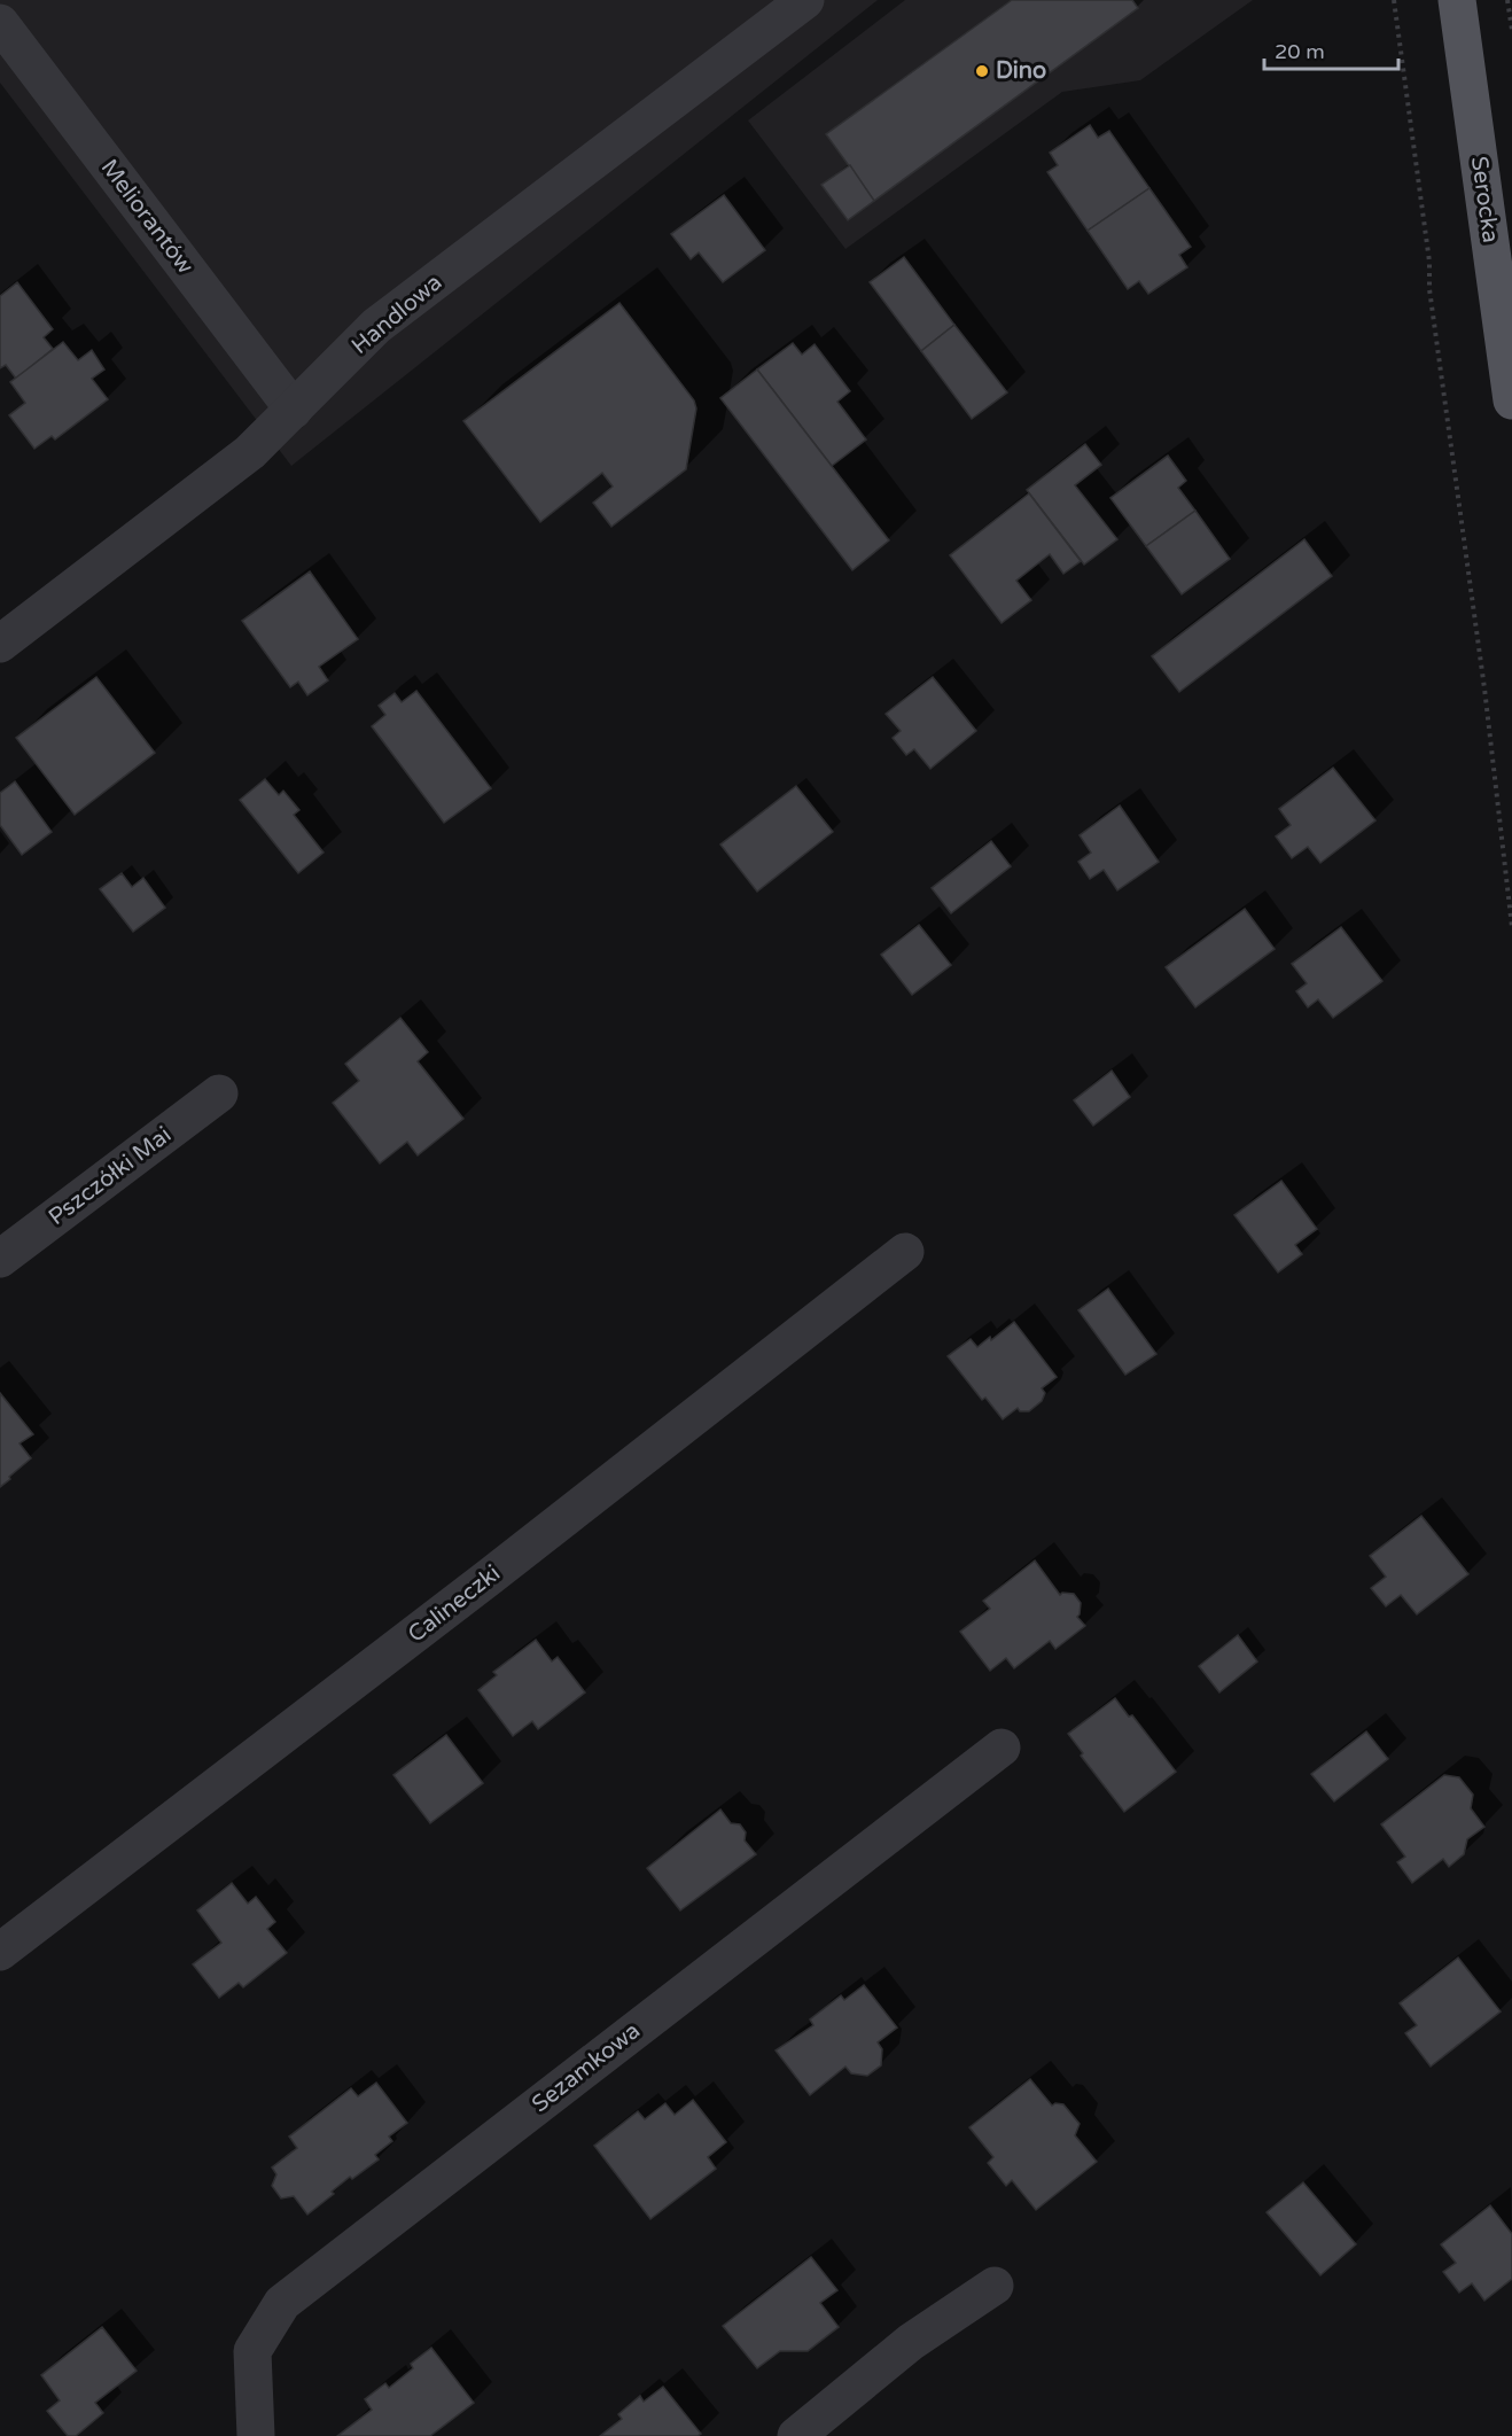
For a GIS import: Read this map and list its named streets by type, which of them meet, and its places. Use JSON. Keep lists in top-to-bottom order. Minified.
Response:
{"streets":{"main road":["Serocka"],"street":["Meliorantów","Handlowa","Pszczółki Mai","Calineczki","Sezamkowa"]},"crossings":[["Meliorantów","Handlowa"]],"places":["Dino"],"scale_bar":"20 m"}
